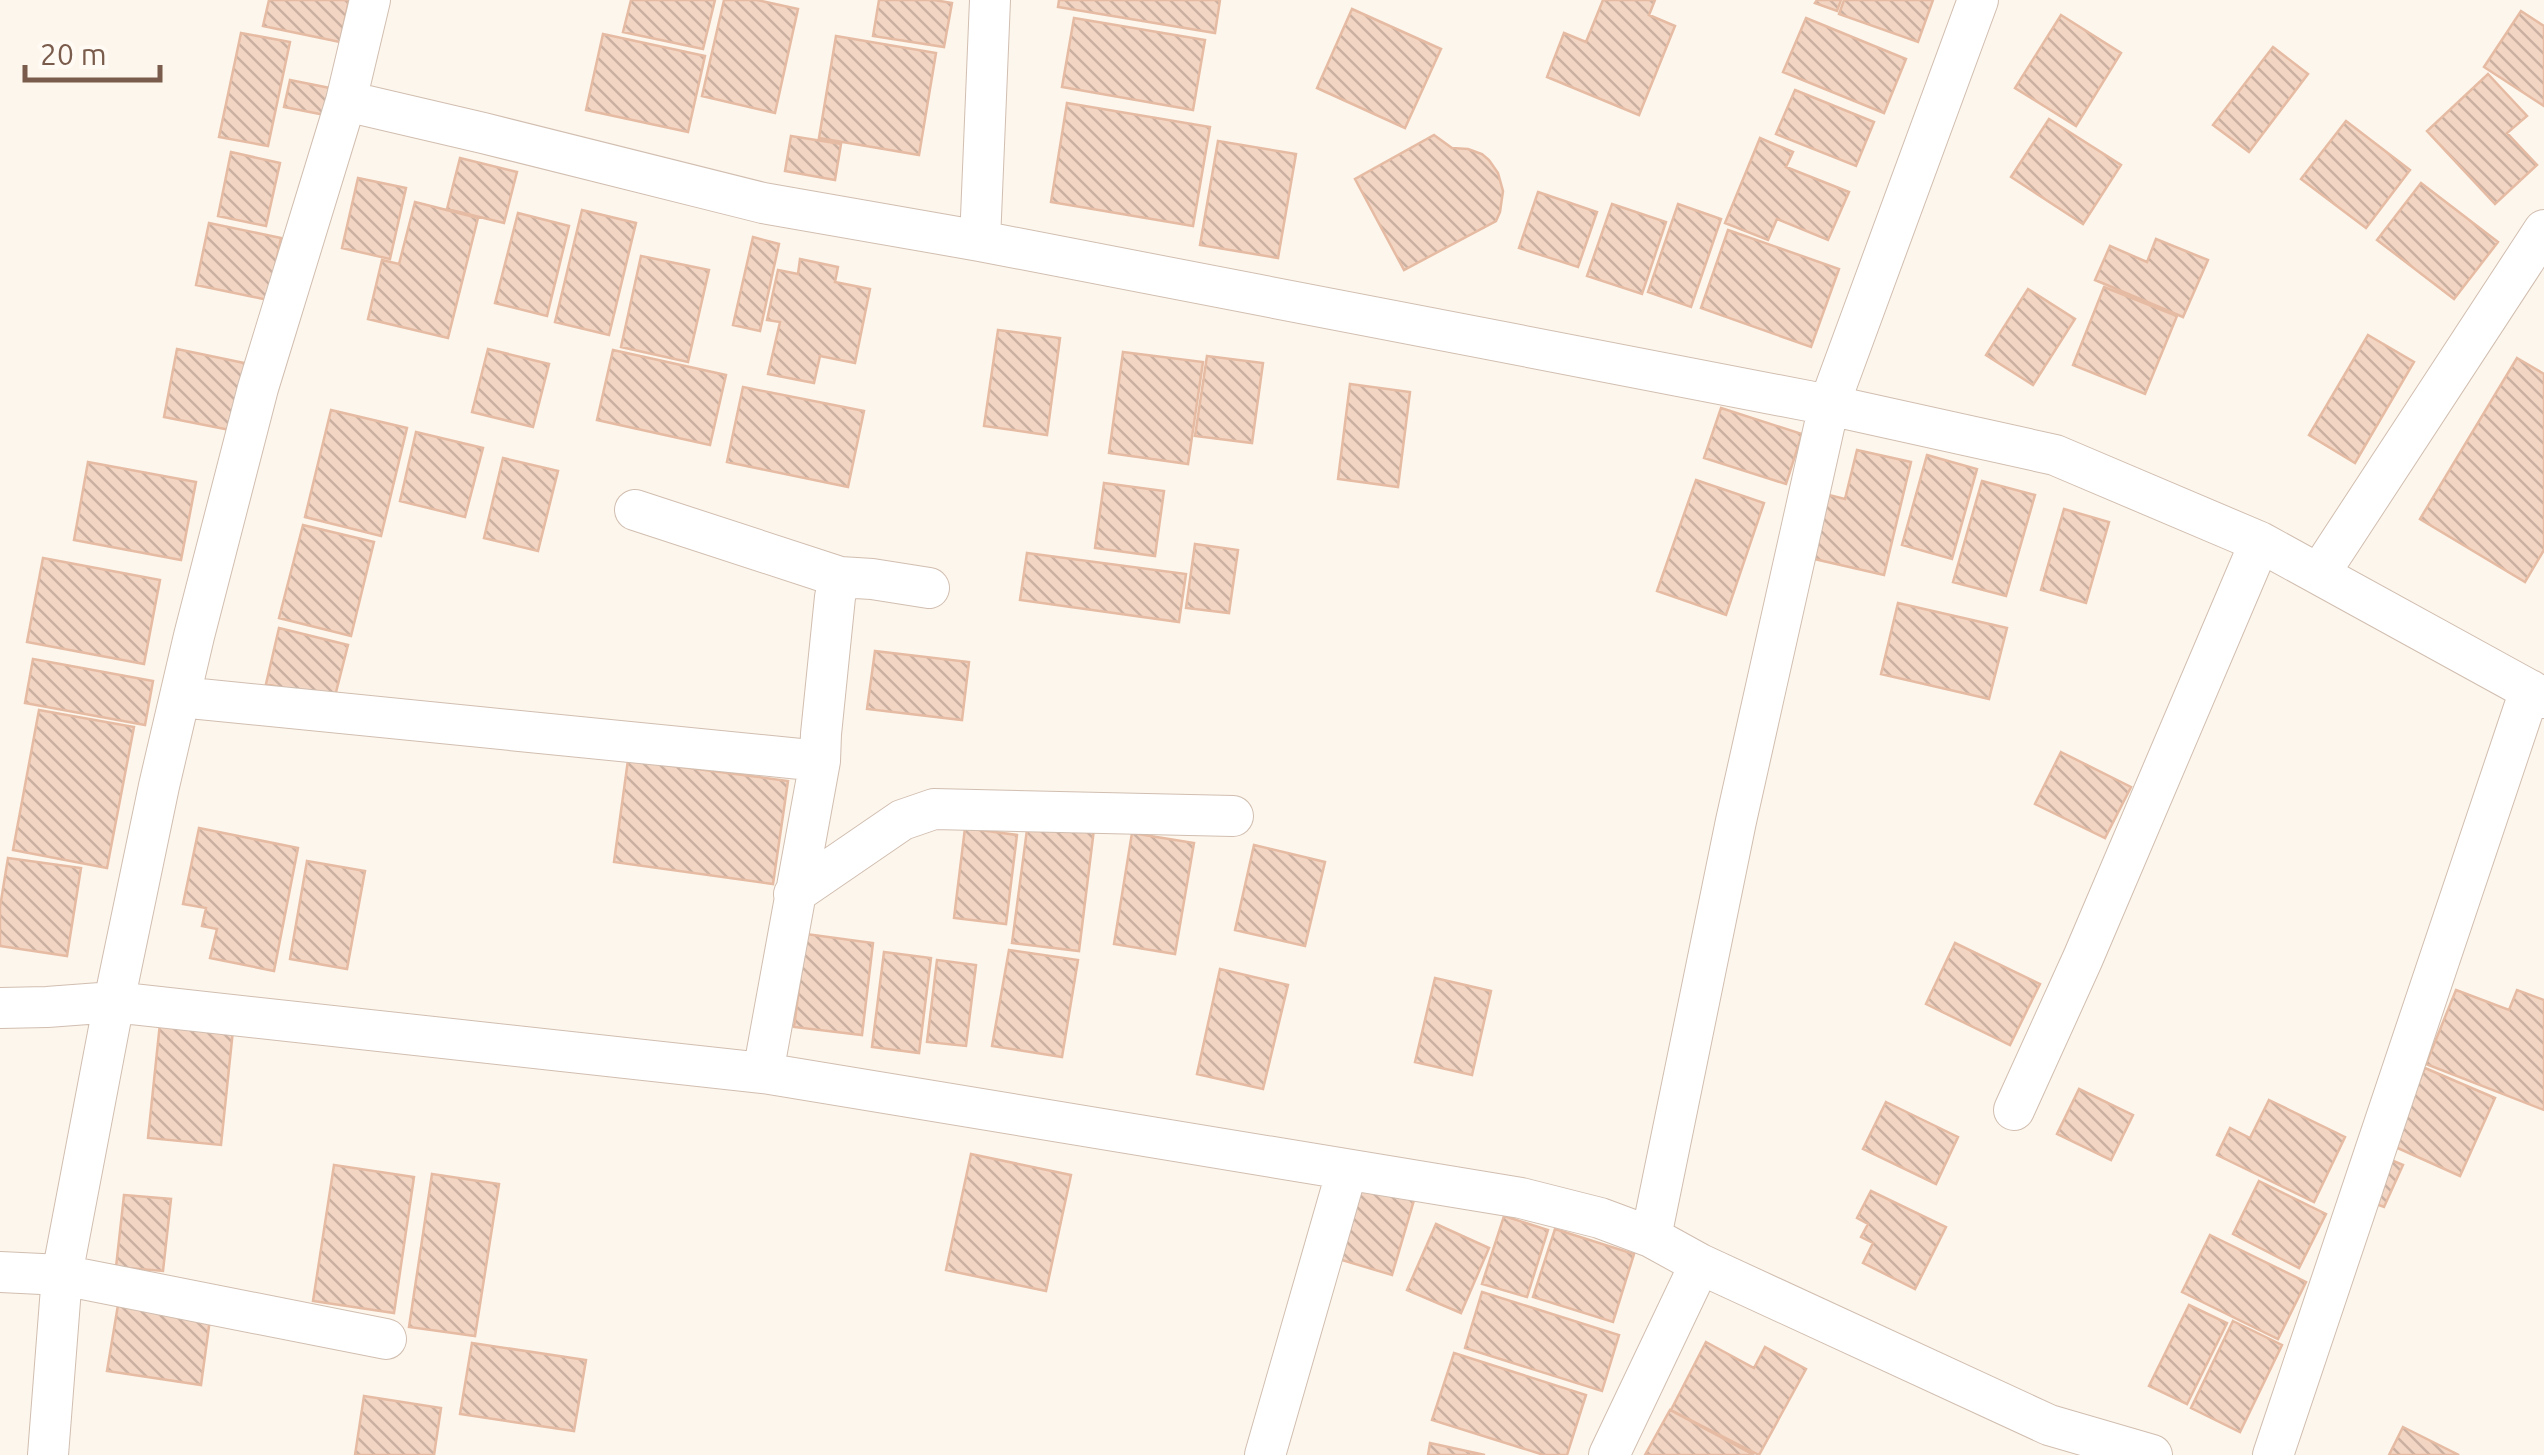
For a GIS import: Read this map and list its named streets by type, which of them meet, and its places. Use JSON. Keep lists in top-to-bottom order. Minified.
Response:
{"scale_bar":"20 m"}
